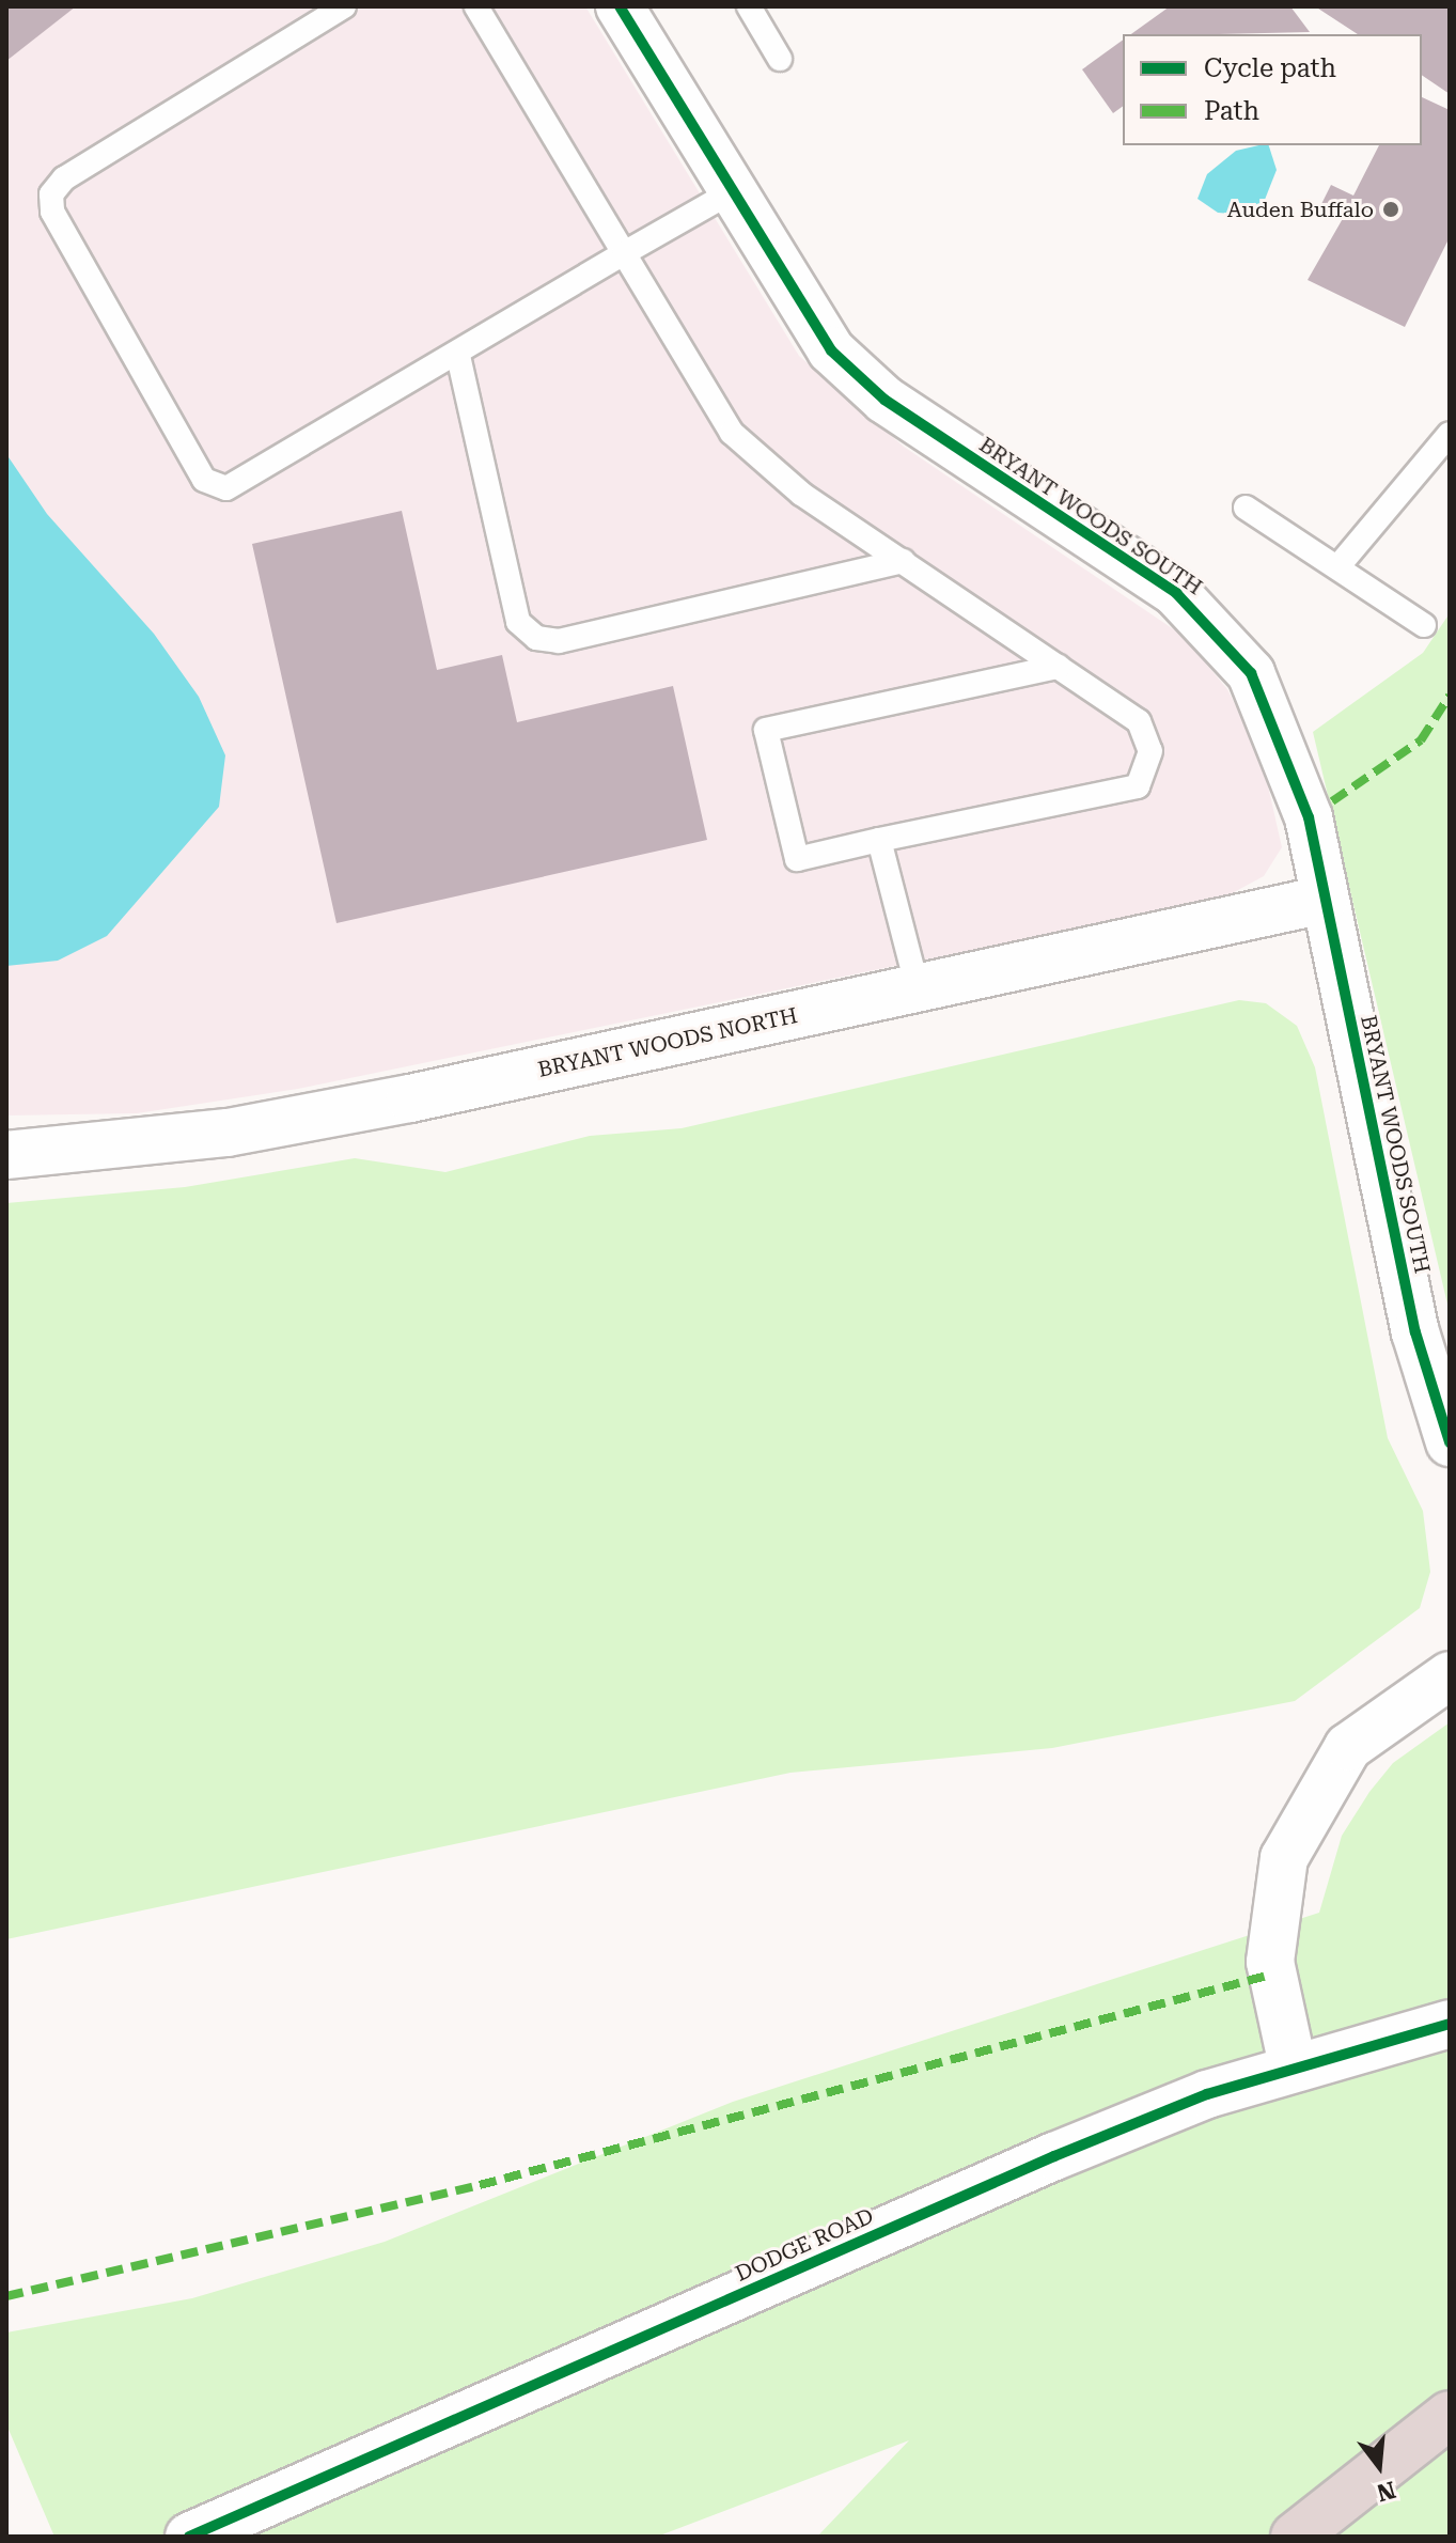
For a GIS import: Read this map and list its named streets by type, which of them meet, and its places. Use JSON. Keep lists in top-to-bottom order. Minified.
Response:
{"streets":{"street":["BRYANT WOODS SOUTH","BRYANT WOODS NORTH","DODGE ROAD"]},"crossings":[["BRYANT WOODS SOUTH","BRYANT WOODS NORTH"]],"places":["Auden Buffalo"],"legend":["Cycle path","Path"],"north":"bottom"}
